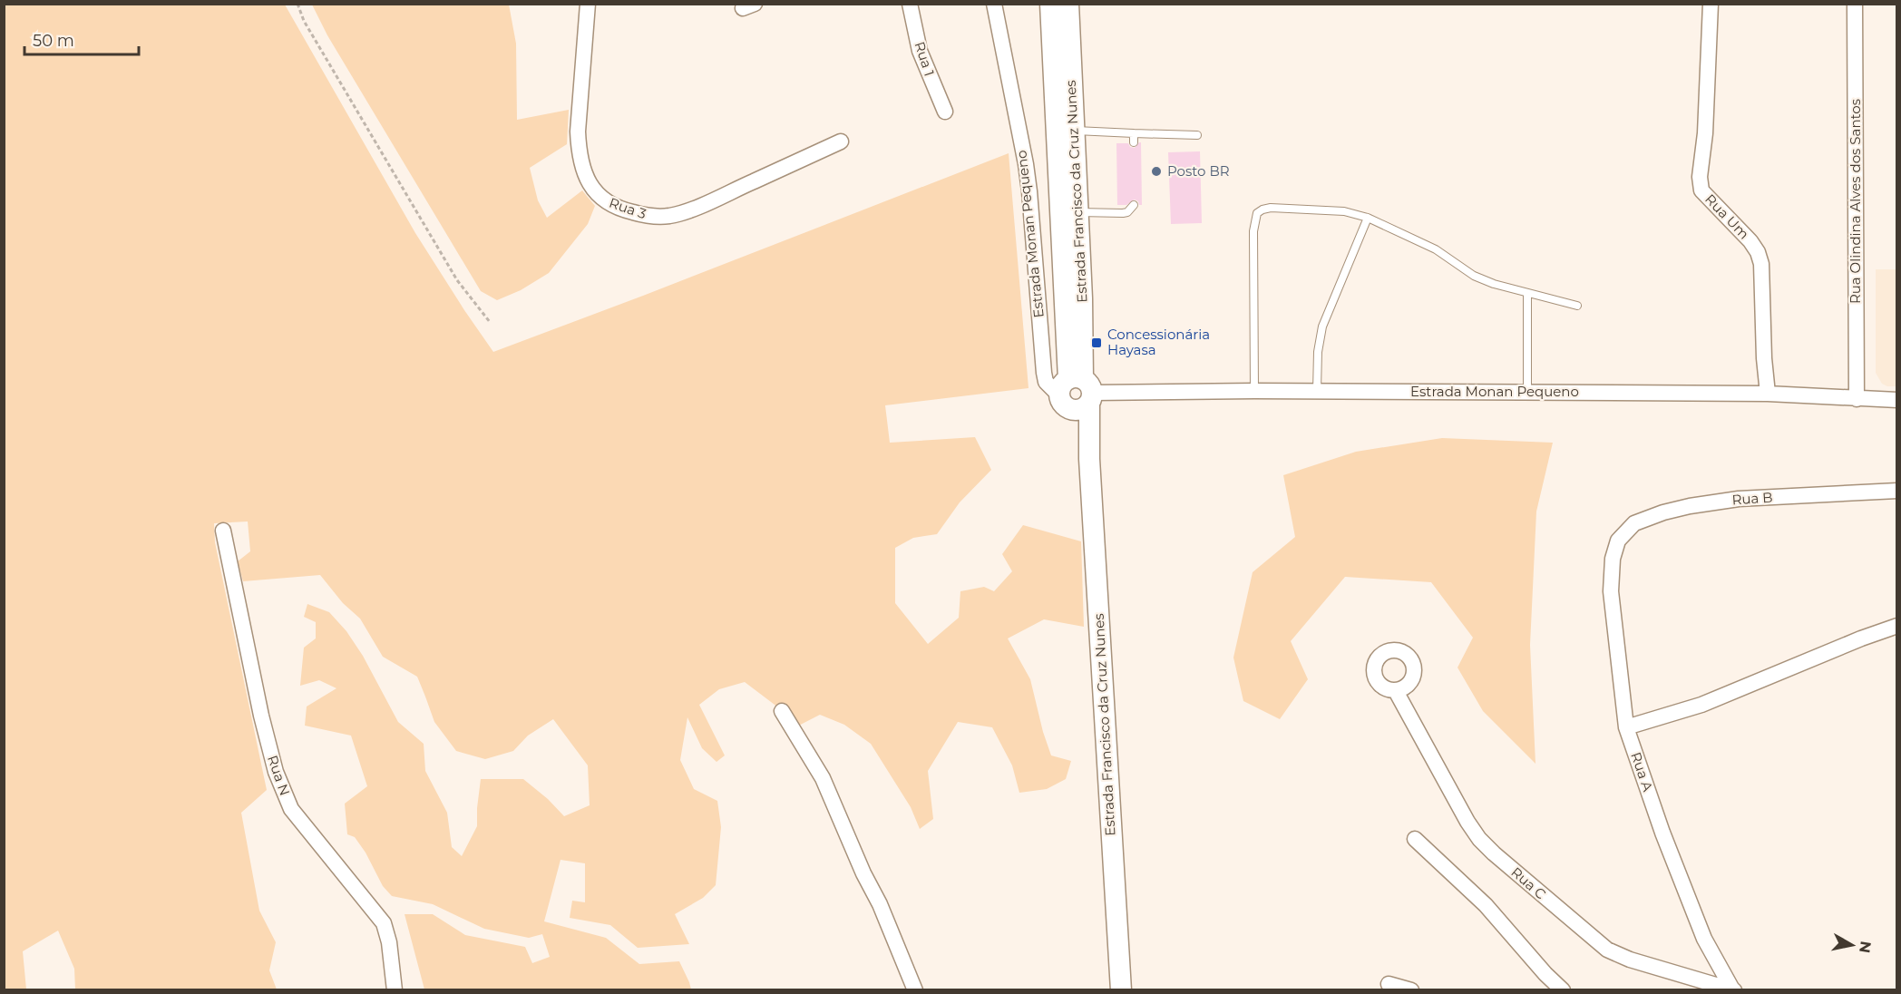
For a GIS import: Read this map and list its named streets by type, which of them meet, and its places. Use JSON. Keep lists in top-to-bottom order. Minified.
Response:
{"streets":{"main road":["Estrada Francisco da Cruz Nunes"],"street":["Rua 1","Rua Olindina Alves dos Santos","Rua 3","Rua Um","Estrada Monan Pequeno","Rua B","Rua A","Rua N","Rua C"]},"crossings":[["Estrada Francisco da Cruz Nunes","Estrada Monan Pequeno"],["Rua Olindina Alves dos Santos","Estrada Monan Pequeno"],["Rua Um","Estrada Monan Pequeno"],["Rua B","Rua A"],["Rua A","Rua C"]],"places":{"other":["Posto BR"],"transit":["Concessionária Hayasa"]},"scale_bar":"50 m","north":"right"}
